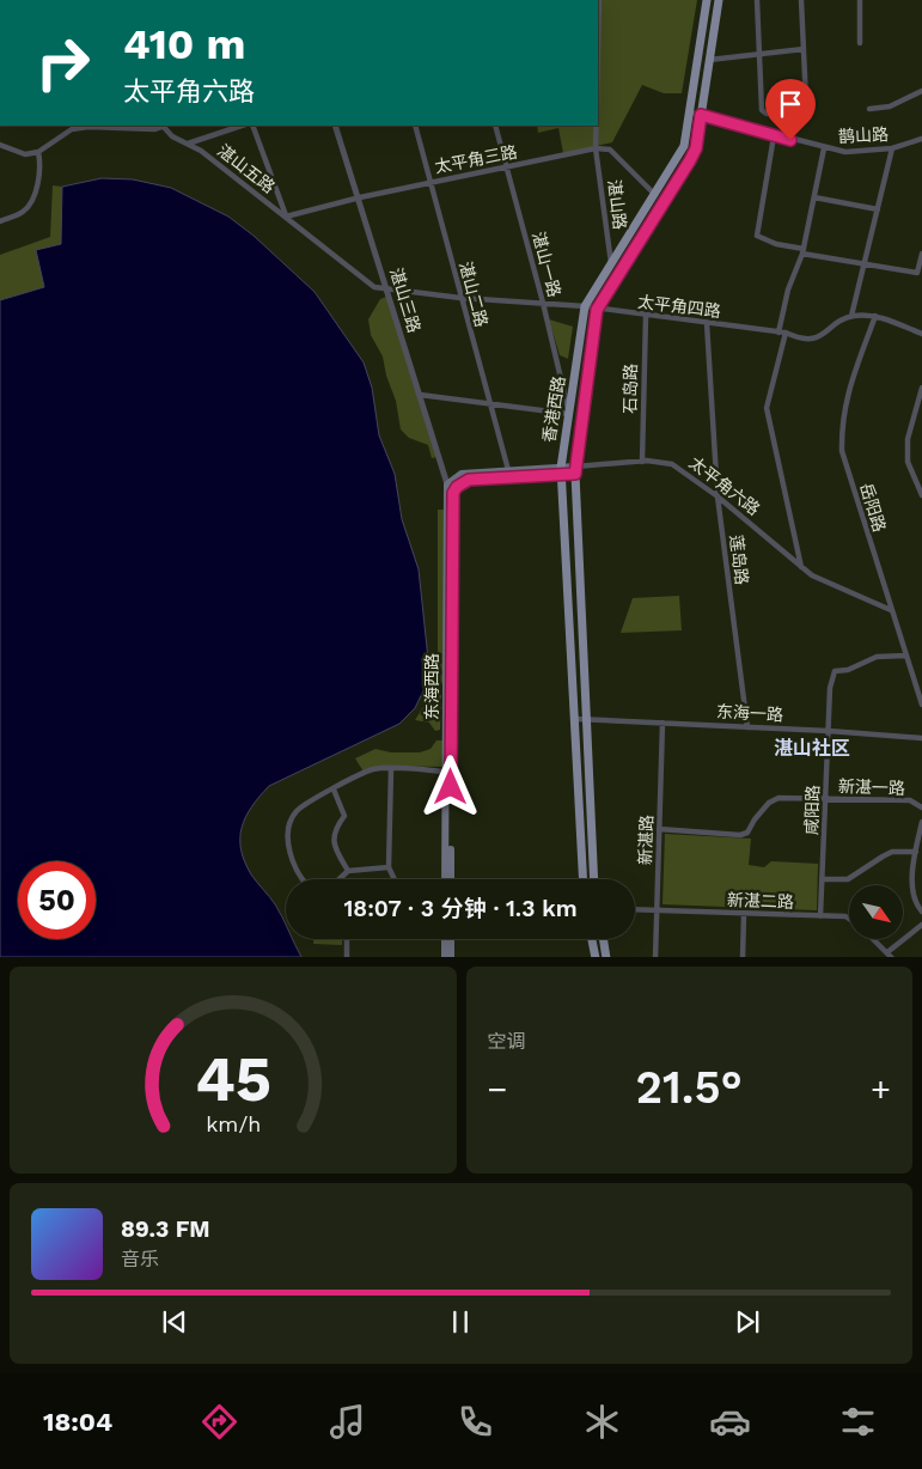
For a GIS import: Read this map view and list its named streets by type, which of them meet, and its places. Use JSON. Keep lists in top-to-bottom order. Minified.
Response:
{"streets":{"main road":["香港西路","东海西路"],"street":["鹊山路","太平角三路","湛山五路","湛山路","湛山一路","湛山二路","湛山三路","太平角四路","石岛路","太平角六路","岳阳路","莲岛路","东海一路","新湛一路","咸阳路","新湛路","新湛二路"]},"crossings":[["鹊山路","香港西路"],["太平角三路","湛山五路"],["太平角三路","湛山路"],["太平角三路","湛山一路"],["太平角三路","湛山二路"],["太平角三路","湛山三路"],["湛山五路","湛山三路"],["湛山五路","太平角四路"],["湛山路","香港西路"],["湛山一路","太平角四路"],["湛山一路","香港西路"],["湛山二路","太平角四路"],["湛山三路","太平角四路"],["湛山三路","东海西路"],["太平角四路","石岛路"],["太平角四路","香港西路"],["太平角四路","莲岛路"],["石岛路","太平角六路"],["香港西路","太平角六路"],["香港西路","东海西路"],["香港西路","东海一路"],["太平角六路","岳阳路"],["太平角六路","莲岛路"],["岳阳路","咸阳路"],["莲岛路","东海一路"],["东海一路","咸阳路"],["东海一路","新湛路"],["新湛一路","咸阳路"],["新湛一路","新湛路"],["咸阳路","新湛二路"],["新湛路","新湛二路"]],"districts":["湛山社区"],"north":"bottom right","page":{"turn":["410 m","太平角六路"],"limit":"50","trip":"18:07 · 3 分钟 · 1.3 km","tile":"空调","heat":["−","21.5°","+"],"song":["89.3 FM","音乐"],"tabs":"18:04","gauge":["45","km/h"]}}
